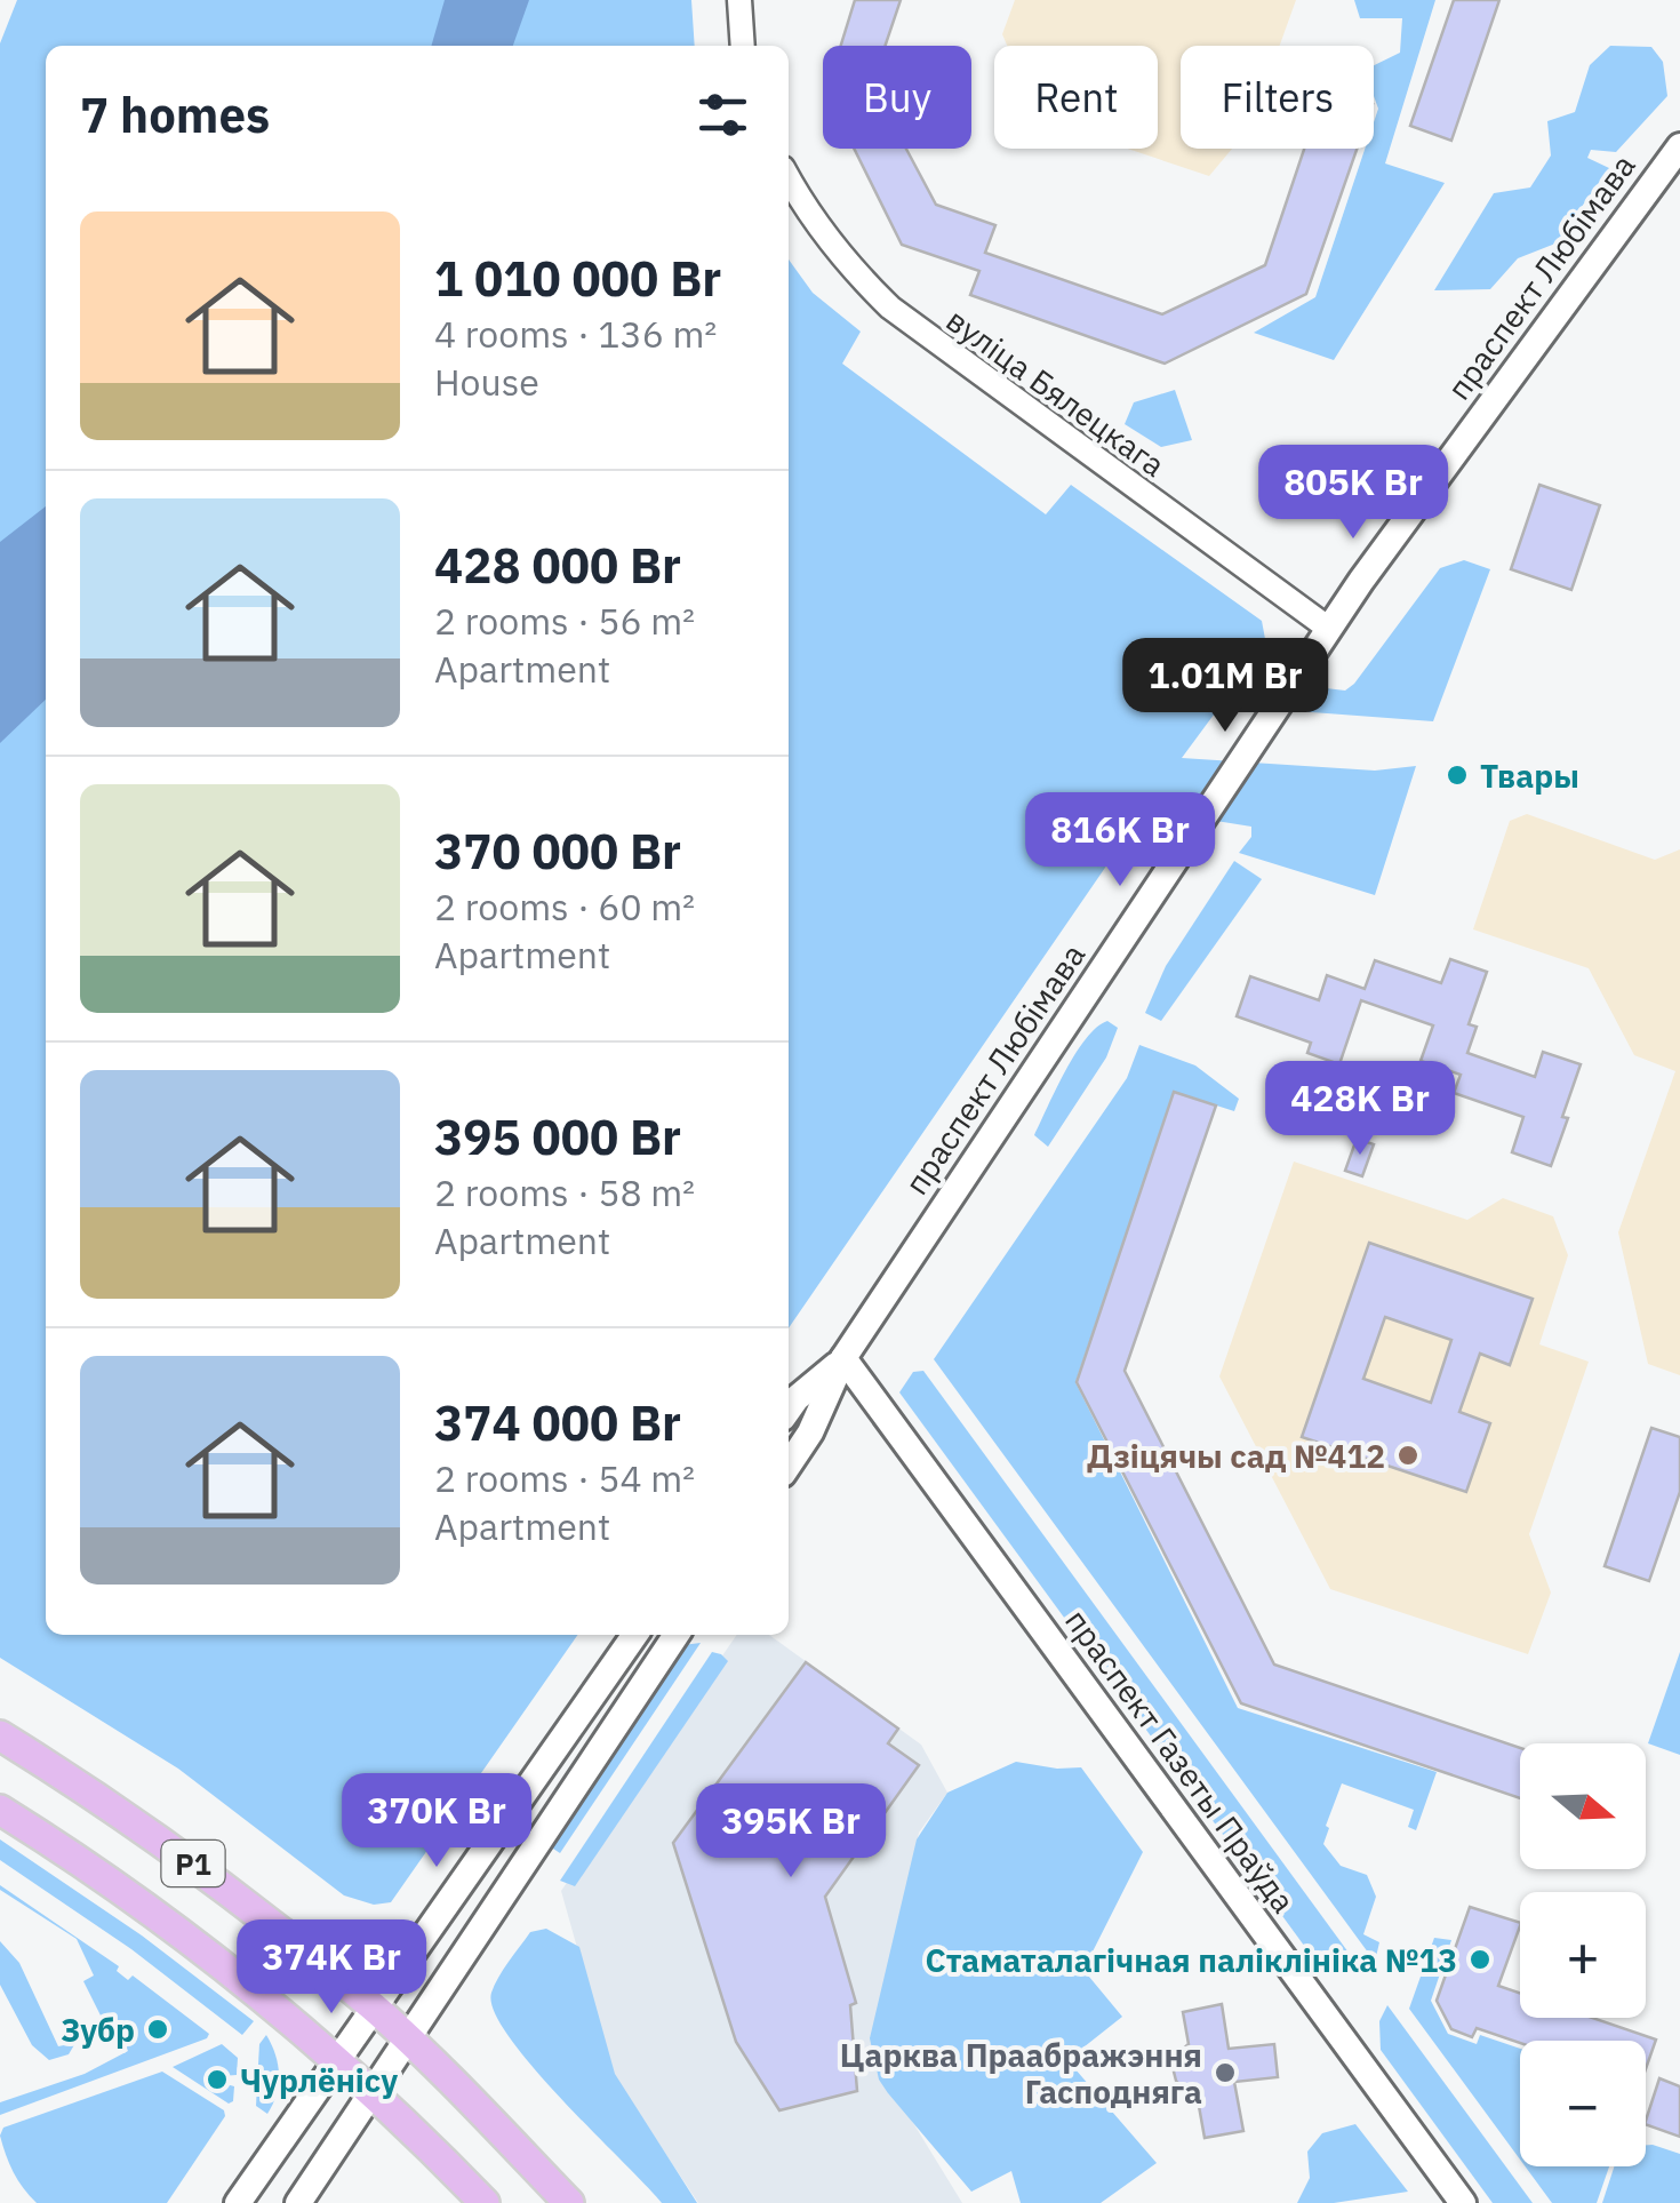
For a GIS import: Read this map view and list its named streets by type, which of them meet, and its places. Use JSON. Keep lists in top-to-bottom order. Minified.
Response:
{"streets":{"main road":["праспект Любімава","праспект Газеты Праўда","Р1"],"street":["вуліца Бялецкага"]},"crossings":[["праспект Любімава","вуліца Бялецкага"],["праспект Любімава","праспект Газеты Праўда"]],"places":["Твары","Дзіцячы сад №412","Стаматалагічная паліклініка №13","Зубр","Царква Праабражэння Гасподняга","Чурлёнісу"],"north":"right","page":{"chip":["Buy","Rent","Filters"],"heading":"7 homes","list":[{"name":"1 010 000 Br","note":"4 rooms · 136 m² · House"},{"name":"428 000 Br","note":"2 rooms · 56 m² · Apartment"},{"name":"370 000 Br","note":"2 rooms · 60 m² · Apartment"},{"name":"395 000 Br","note":"2 rooms · 58 m² · Apartment"},{"name":"374 000 Br","note":"2 rooms · 54 m² · Apartment"}],"price":["805K Br","1.01M Br","816K Br","428K Br","370K Br","395K Br","374K Br"],"map_buttons":["+","−"]}}
